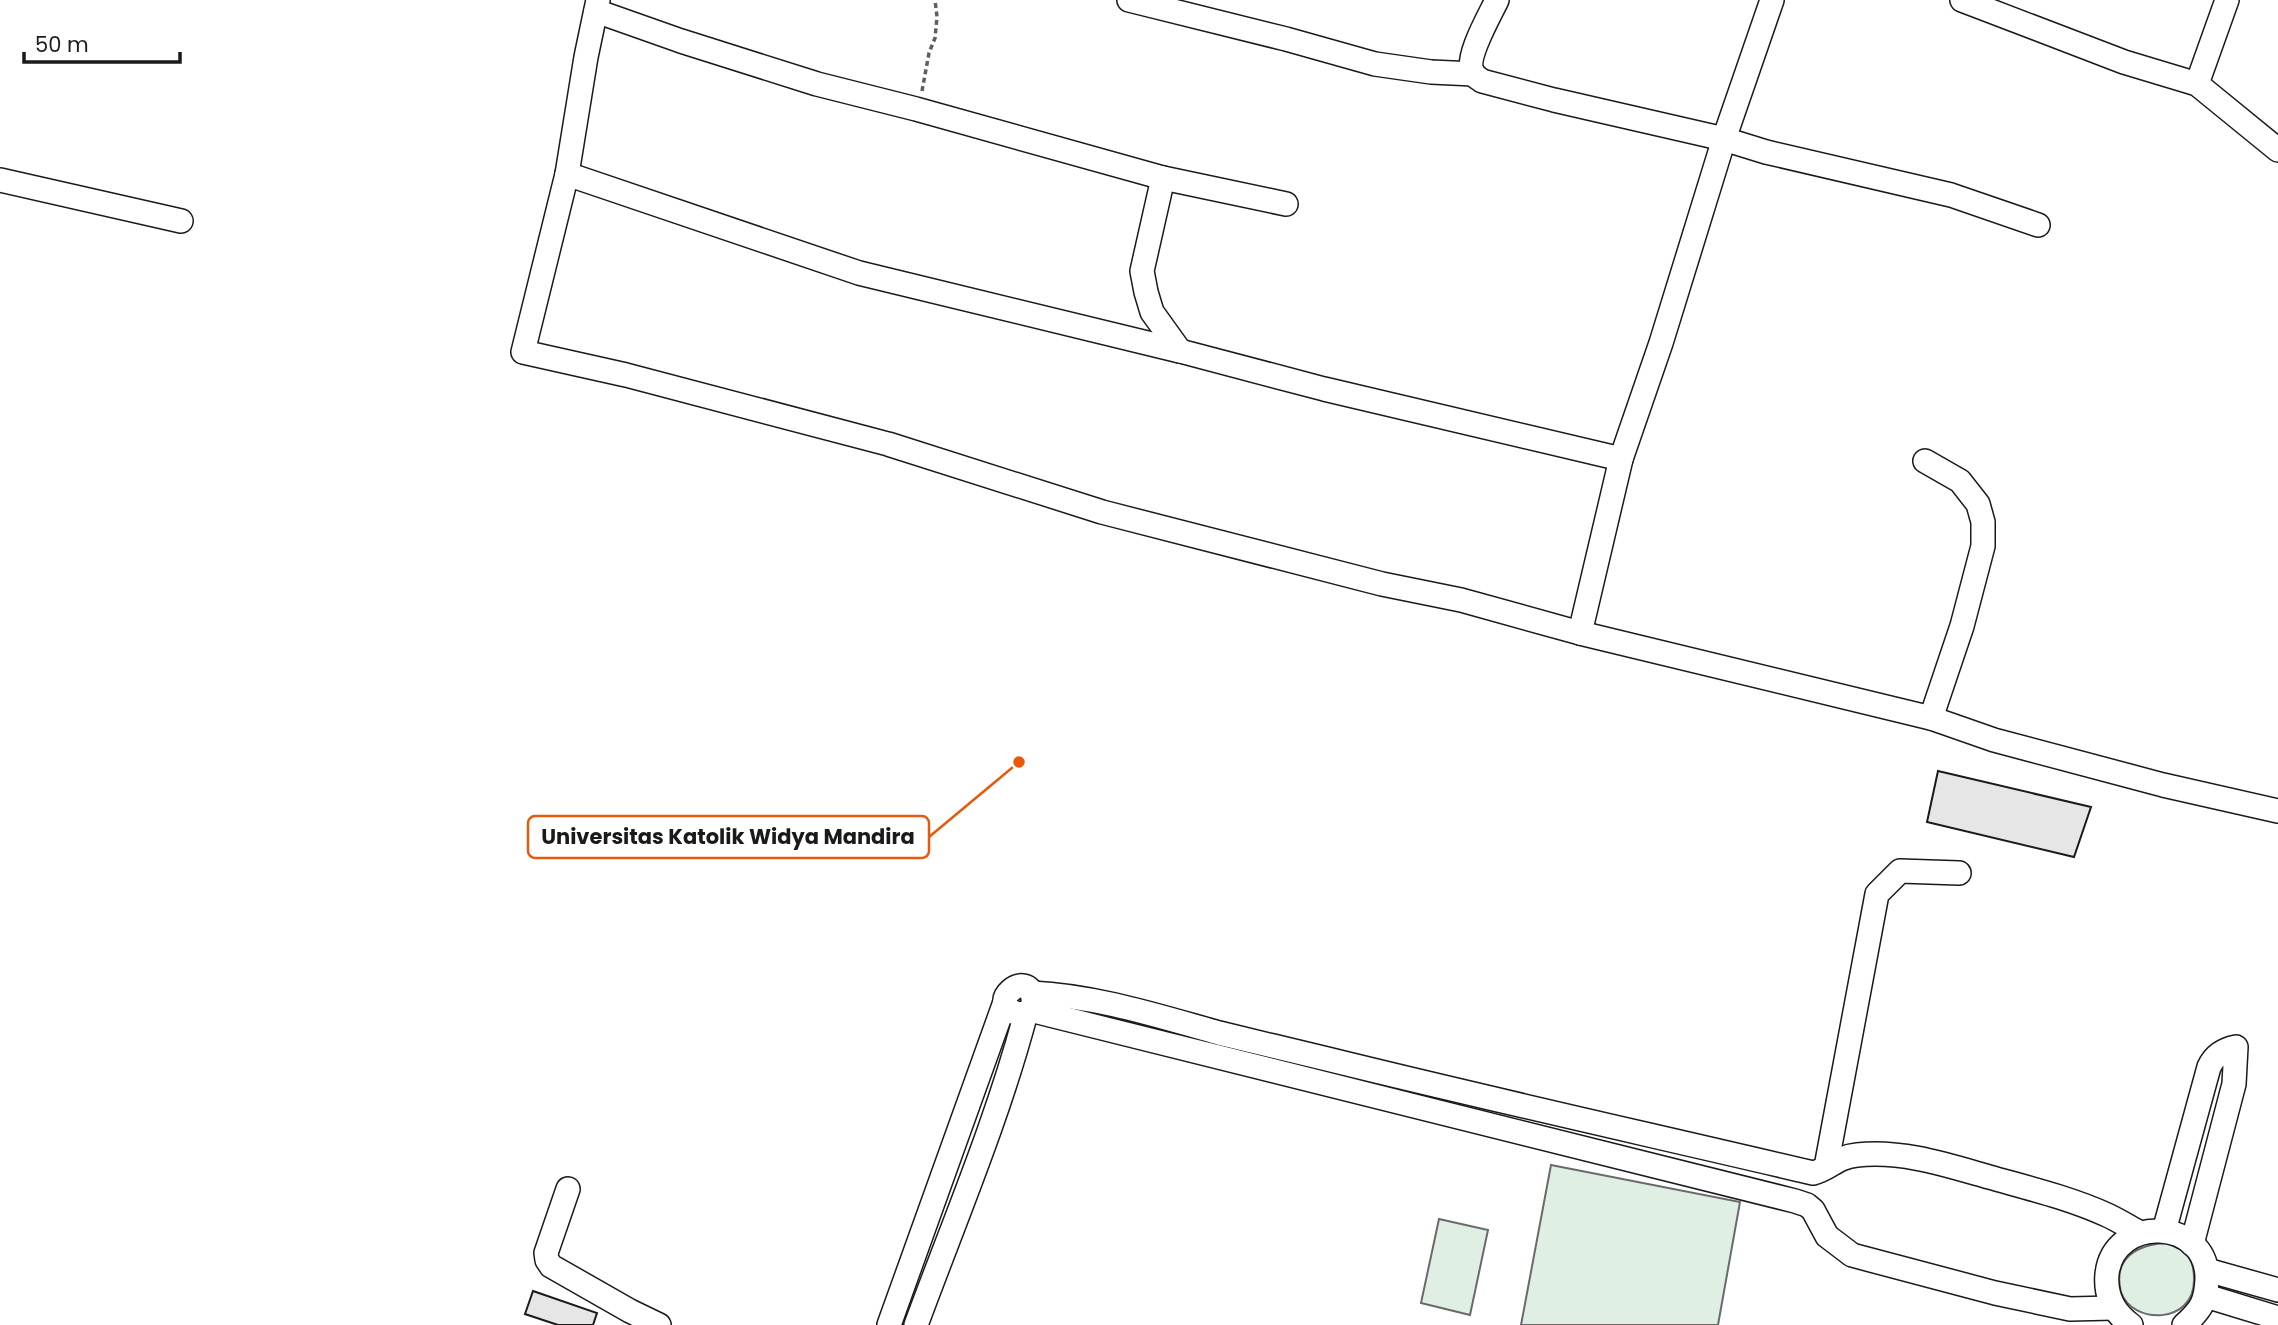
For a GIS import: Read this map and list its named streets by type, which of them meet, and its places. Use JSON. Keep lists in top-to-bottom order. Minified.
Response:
{"places":["Universitas Katolik Widya Mandira"],"scale_bar":"50 m"}
